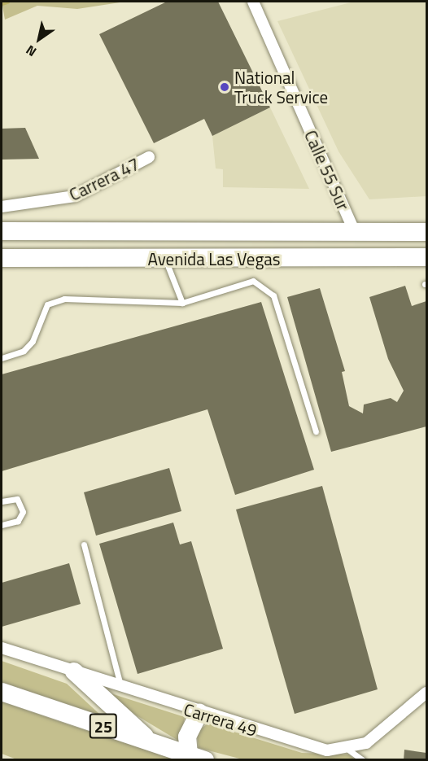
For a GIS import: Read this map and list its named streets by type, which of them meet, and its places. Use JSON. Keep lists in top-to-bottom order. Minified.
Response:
{"streets":{"main road":["Avenida Las Vegas","25"],"street":["Calle 55 Sur","Carrera 47","Carrera 49"]},"crossings":[["Calle 55 Sur","Avenida Las Vegas"]],"places":["National Truck Service"],"north":"bottom left"}
